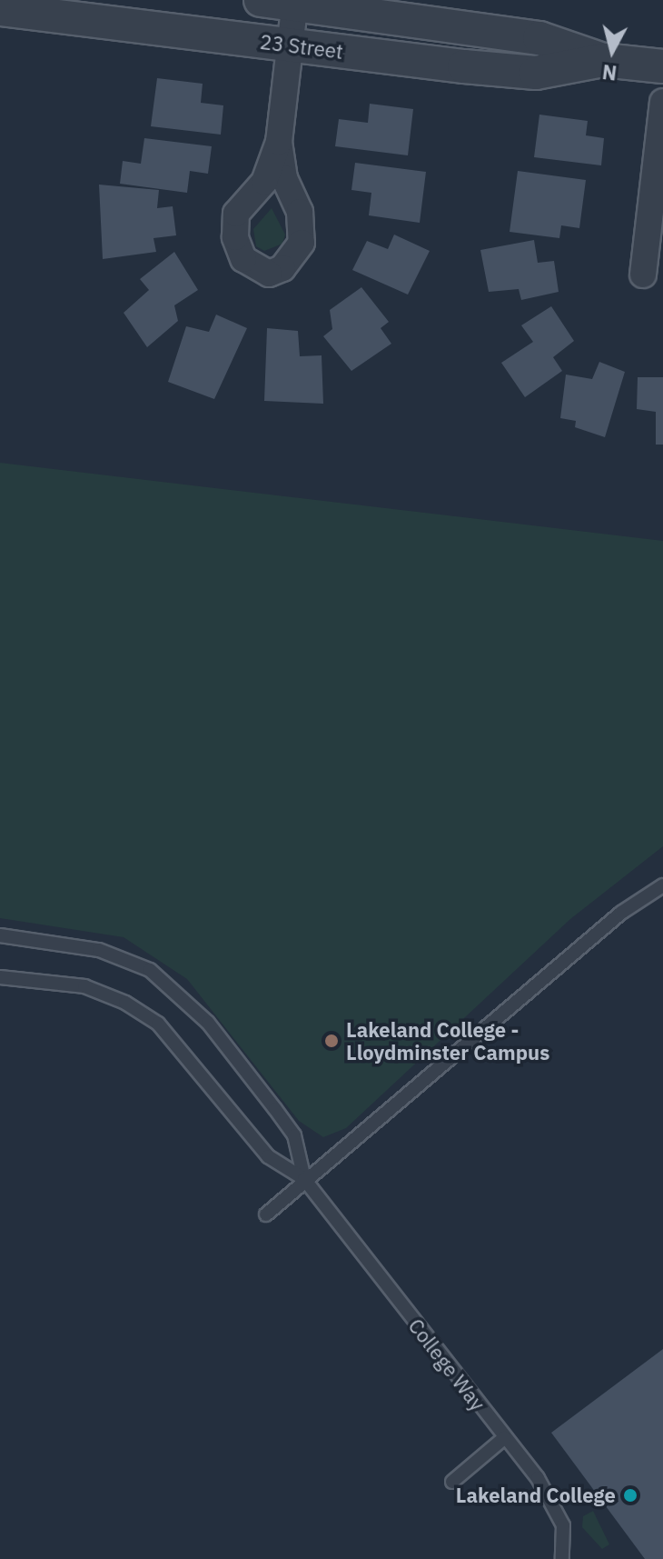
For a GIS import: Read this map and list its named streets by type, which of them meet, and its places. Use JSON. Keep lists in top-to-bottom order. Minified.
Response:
{"streets":{"street":["23 Street"],"lane":["College Way"]},"places":["Lakeland College - Lloydminster Campus","Lakeland College"],"north":"bottom"}
